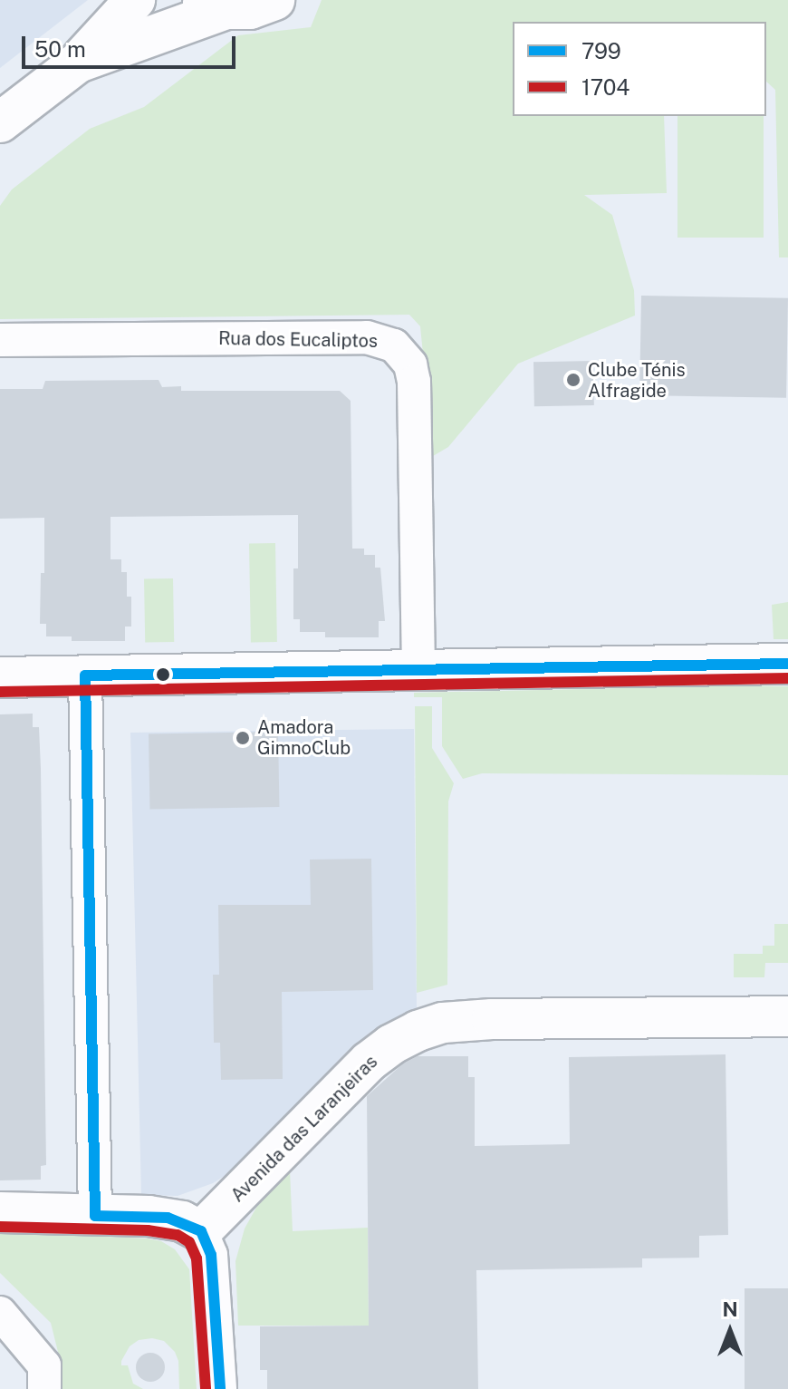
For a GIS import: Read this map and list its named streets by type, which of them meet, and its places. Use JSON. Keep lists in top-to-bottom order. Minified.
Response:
{"streets":{"street":["Rua dos Eucaliptos","Avenida das Laranjeiras"]},"places":["Clube Ténis Alfragide","Amadora GimnoClub"],"lines":["transit line 799","transit line 1704"],"legend":["799","1704"],"scale_bar":"50 m","north":"top"}
